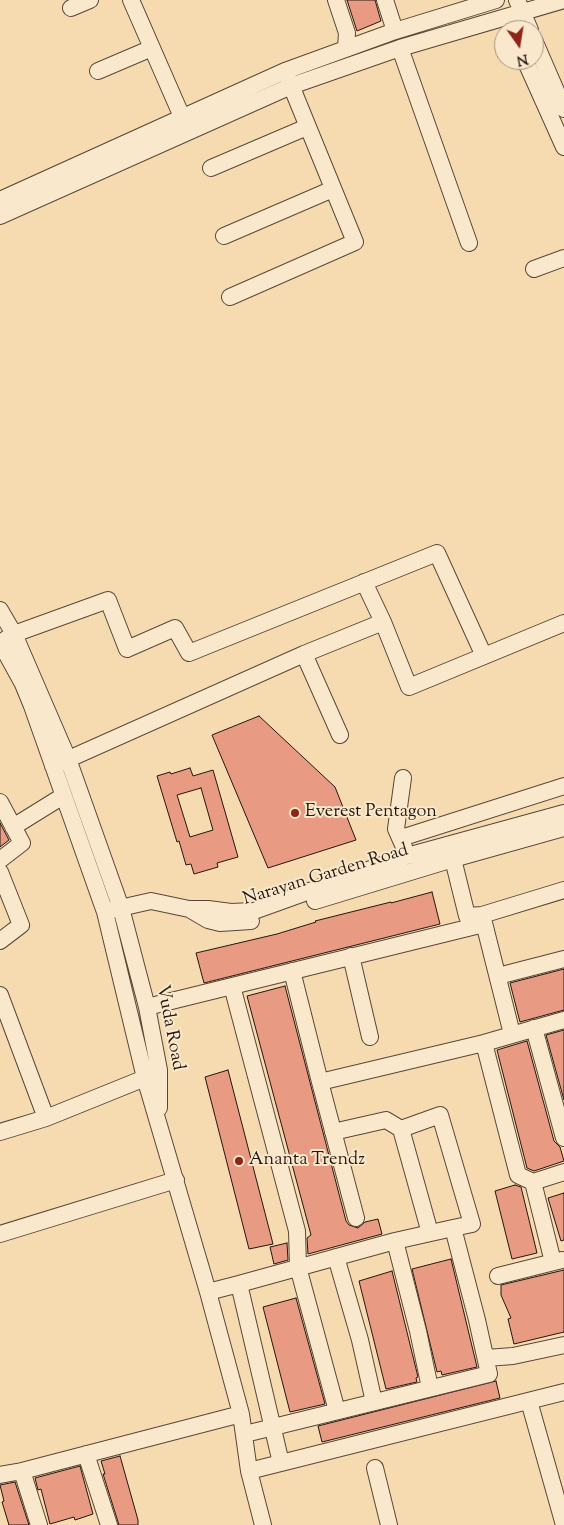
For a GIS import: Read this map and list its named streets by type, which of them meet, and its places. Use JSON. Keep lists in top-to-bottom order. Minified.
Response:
{"streets":{"street":["Narayan Garden Road","Vuda Road"]},"places":["Everest Pentagon","Ananta Trendz"],"north":"bottom"}
